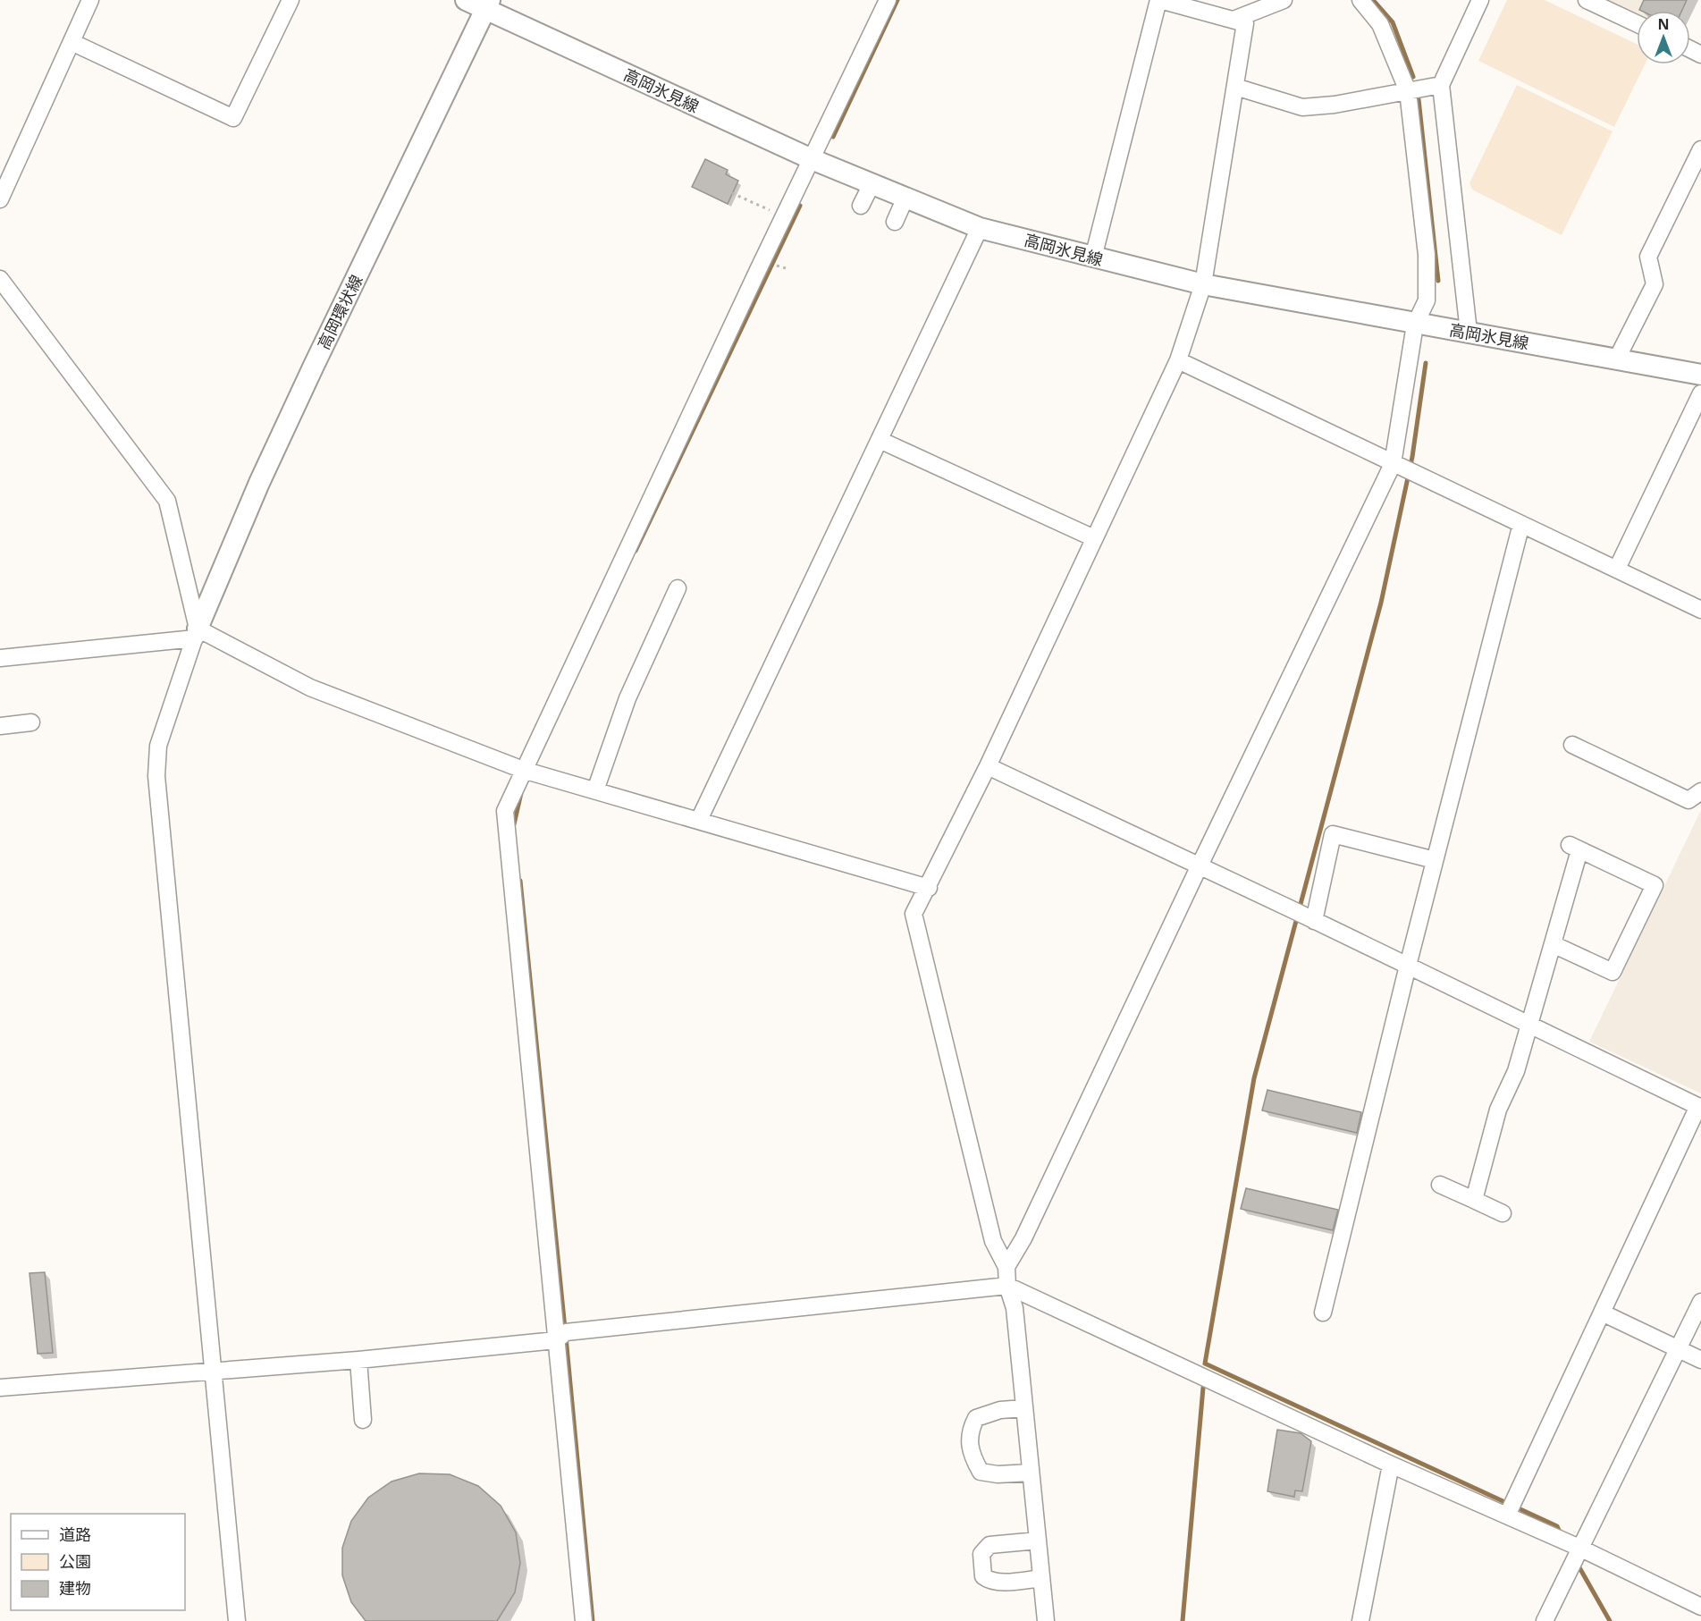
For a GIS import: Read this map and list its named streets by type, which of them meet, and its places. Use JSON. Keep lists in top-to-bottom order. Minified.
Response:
{"streets":{"main road":["高岡氷見線","高岡環状線"]},"crossings":[["高岡氷見線","高岡環状線"]],"legend":["道路","公園","建物"],"north":"top"}
